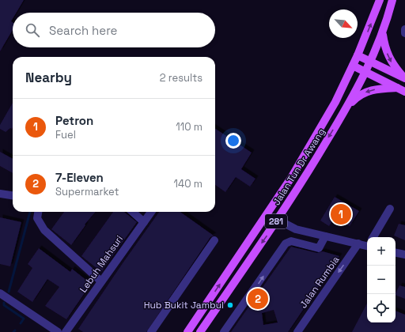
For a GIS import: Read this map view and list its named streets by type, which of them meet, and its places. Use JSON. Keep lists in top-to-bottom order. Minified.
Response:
{"streets":{"main road":["Jalan Tun Dr Awang","281"],"street":["Lebuh Mahsuri","Jalan Rumbia"]},"one_way":["Jalan Rumbia"],"places":["Hub Bukit Jambul"],"north":"bottom right","page":{"search":"Search here","heading":["Nearby","2 results"],"list":[{"mark":"1","name":"Petron","note":"Fuel","value":"110 m"},{"mark":"2","name":"7-Eleven","note":"Supermarket","value":"140 m"}],"pins":["1","2"],"map_buttons":["+","−"]}}
